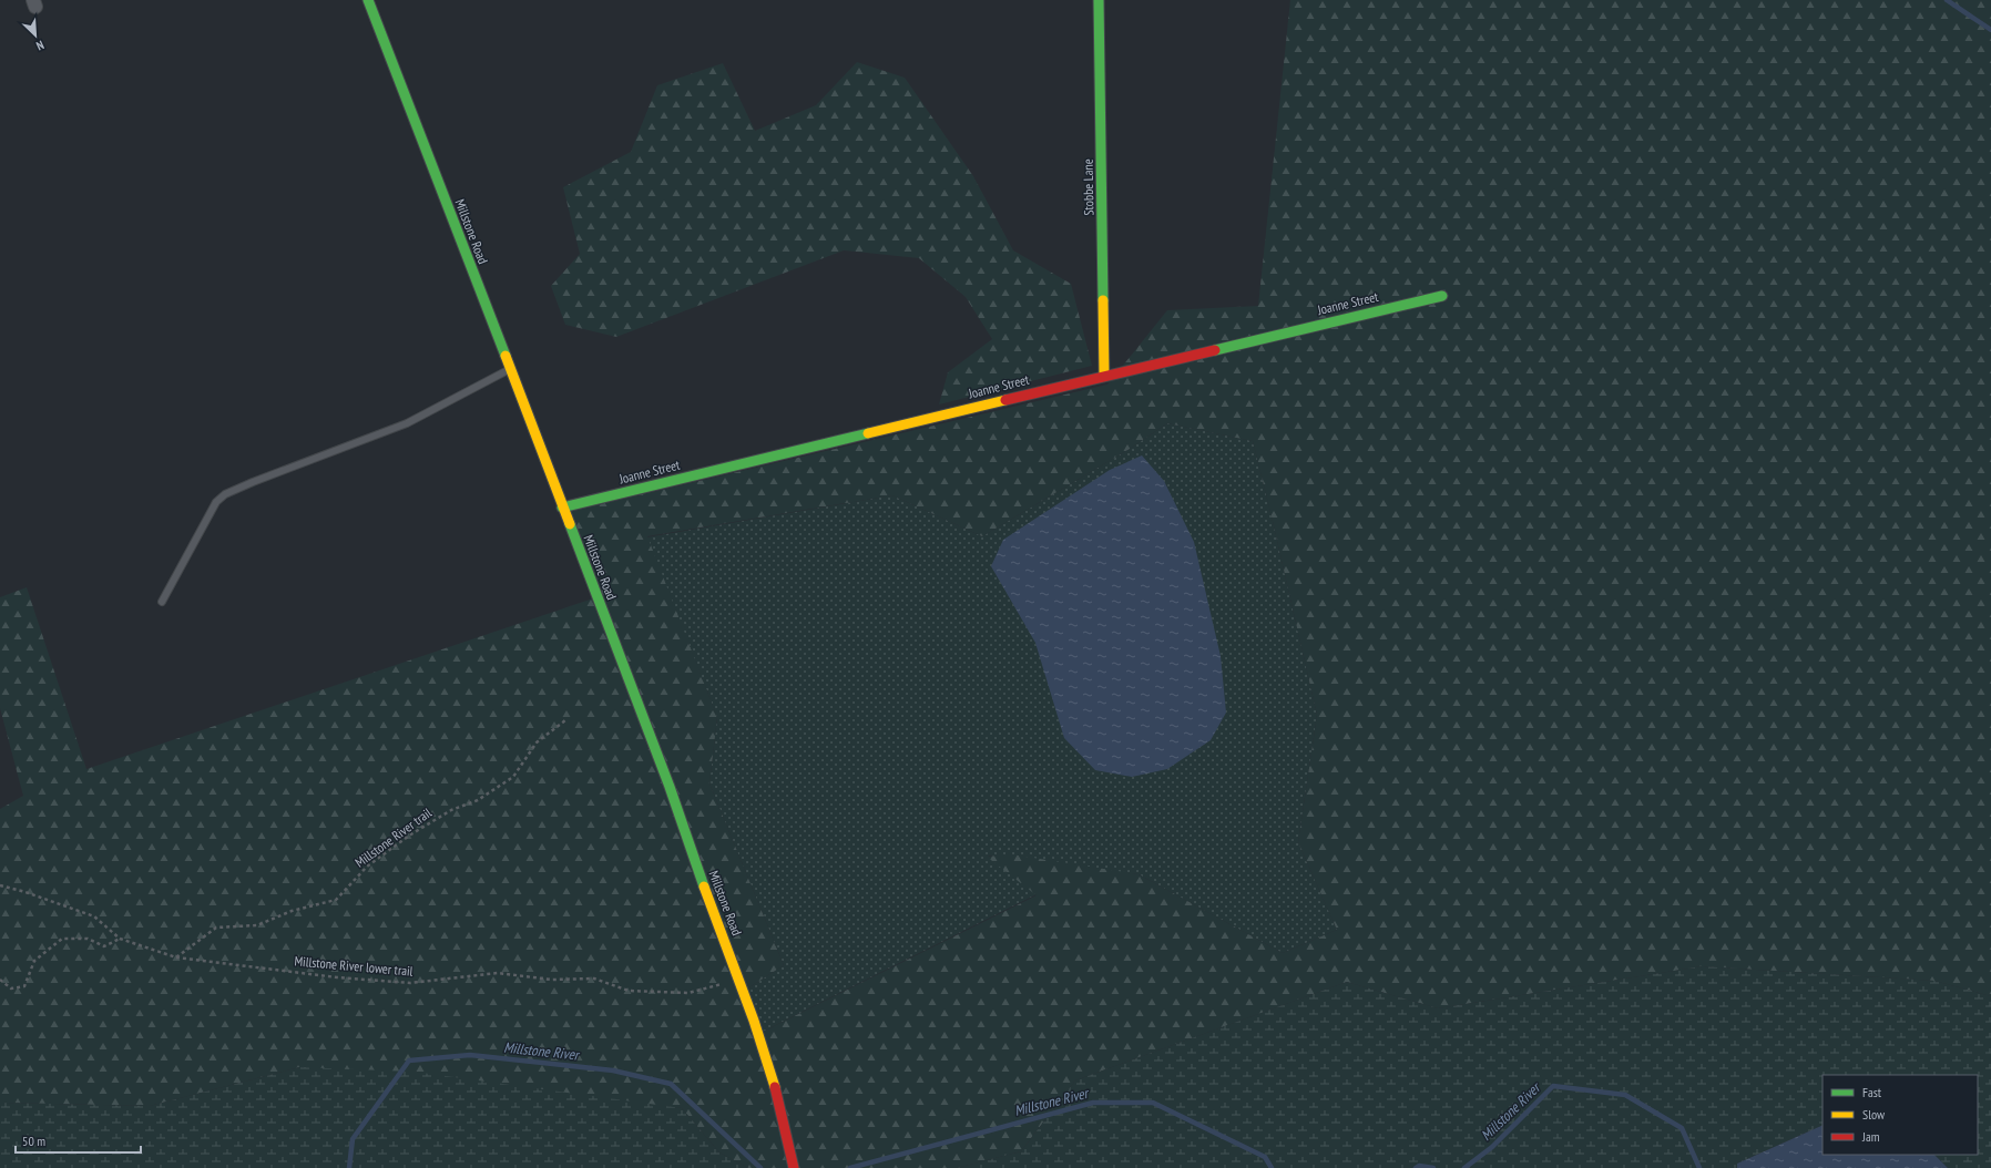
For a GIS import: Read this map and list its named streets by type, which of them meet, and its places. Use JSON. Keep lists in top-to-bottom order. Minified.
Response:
{"streets":{"street":["Stobbe Lane","Millstone Road","Joanne Street"],"path":["Millstone River trail","Millstone River lower trail"]},"crossings":[["Stobbe Lane","Joanne Street"],["Millstone Road","Joanne Street"],["Millstone Road","Millstone River lower trail"],["Millstone River trail","Millstone River lower trail"]],"water":["Millstone River"],"legend":["Fast","Slow","Jam"],"scale_bar":"50 m","north":"bottom right"}
